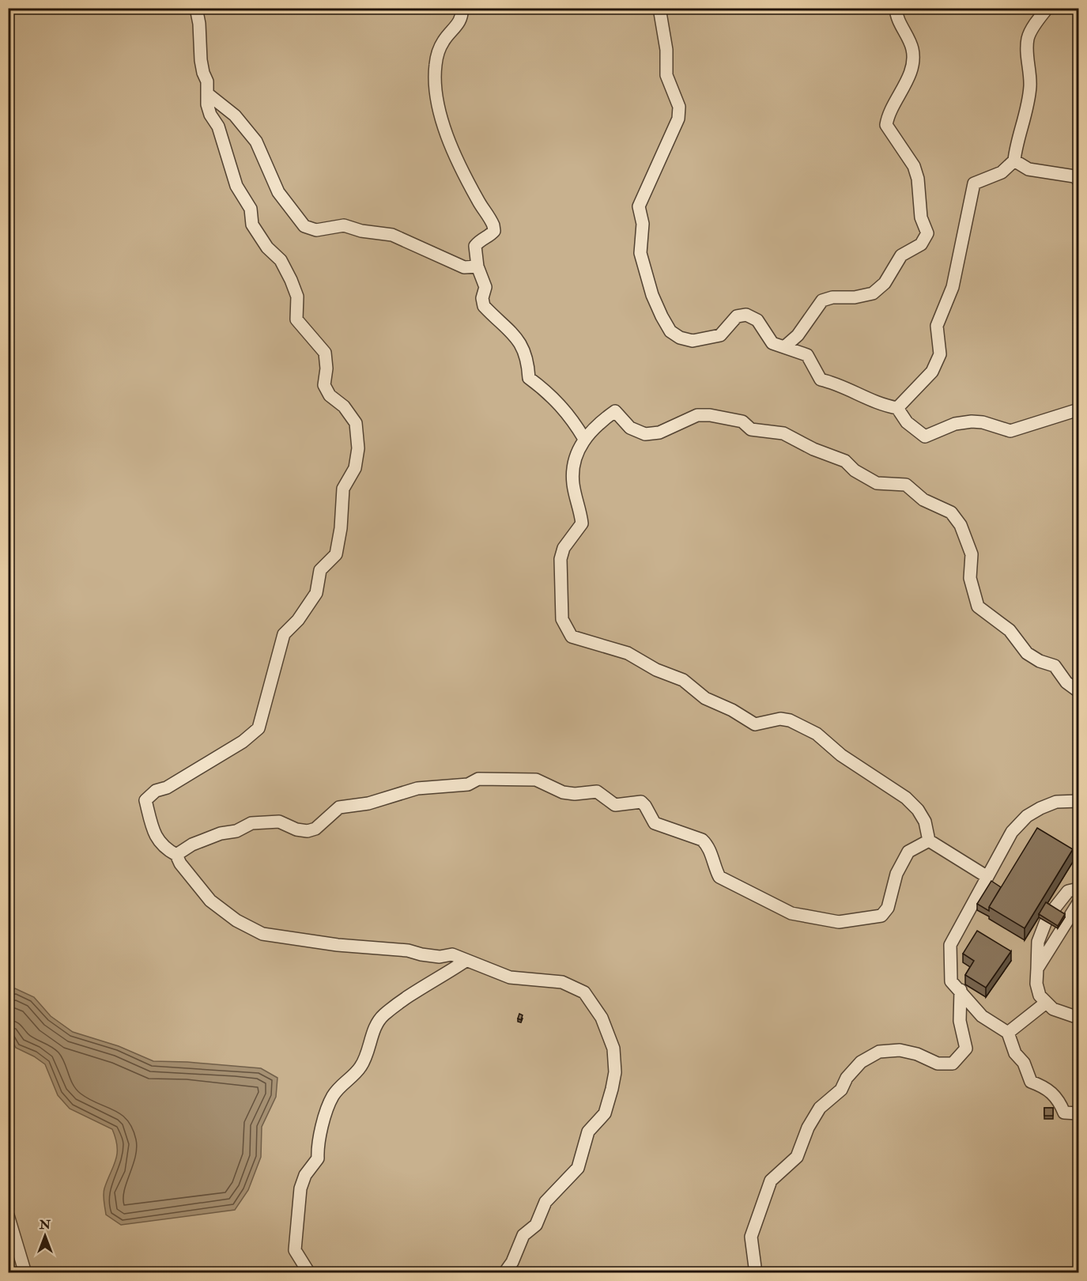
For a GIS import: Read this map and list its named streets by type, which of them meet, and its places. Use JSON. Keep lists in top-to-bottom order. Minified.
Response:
{"north":"top"}
